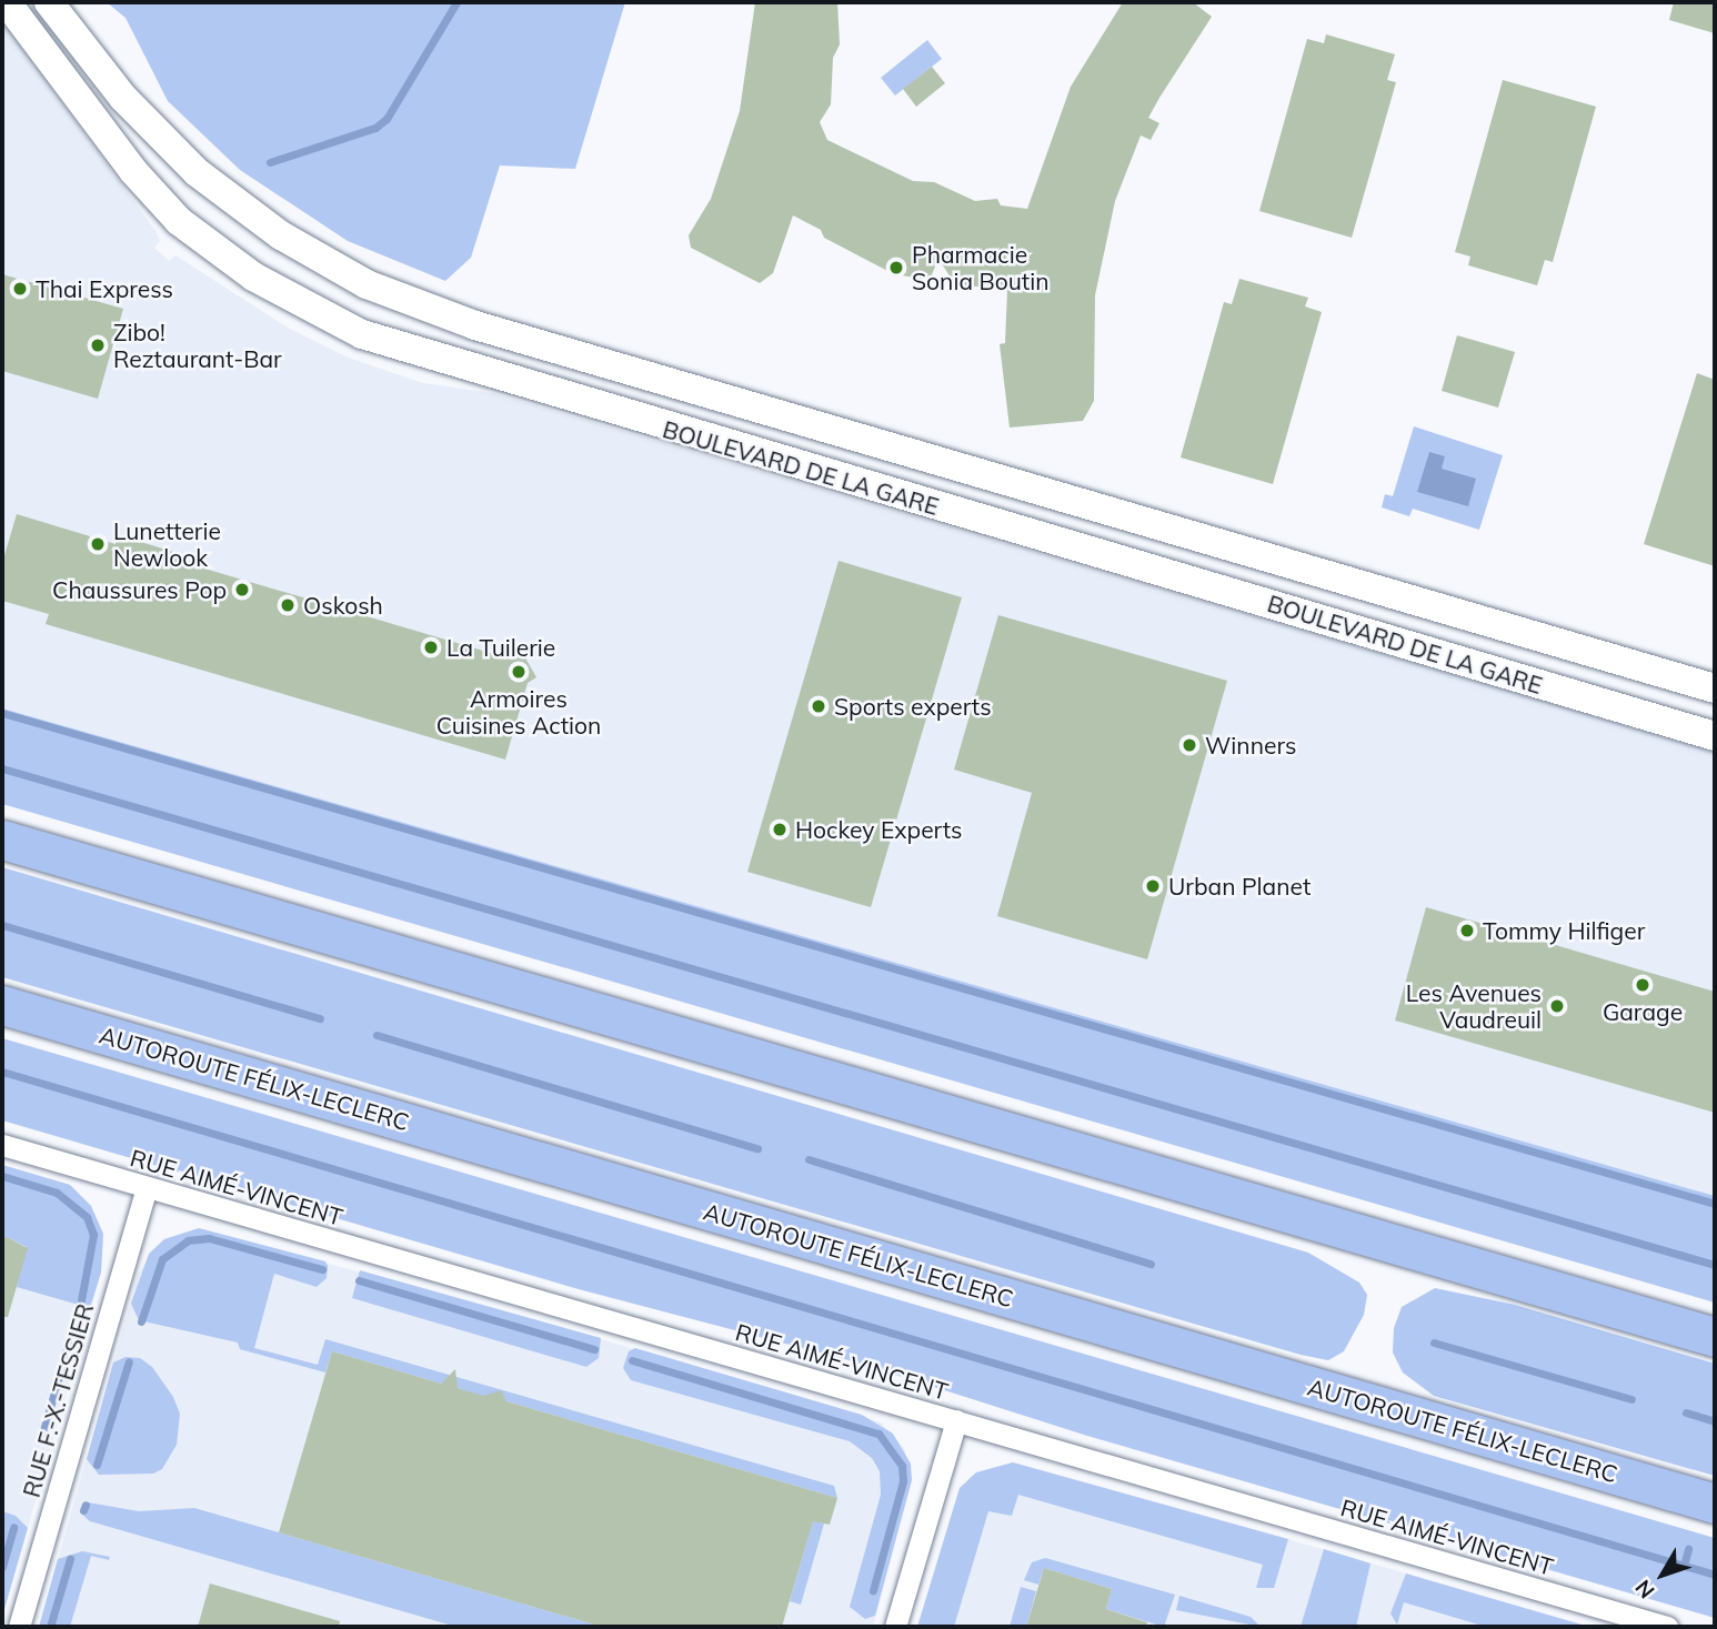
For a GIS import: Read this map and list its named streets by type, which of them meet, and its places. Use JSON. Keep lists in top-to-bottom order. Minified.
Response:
{"streets":{"highway":["AUTOROUTE FÉLIX-LECLERC"],"main road":["BOULEVARD DE LA GARE"],"street":["RUE AIMÉ-VINCENT","RUE F.-X.-TESSIER"]},"crossings":[["RUE AIMÉ-VINCENT","RUE F.-X.-TESSIER"]],"places":["Pharmacie Sonia Boutin","Thai Express","Zibo! Reztaurant-Bar","Lunetterie Newlook","Chaussures Pop","Oskosh","La Tuilerie","Armoires Cuisines Action","Sports experts","Winners","Hockey Experts","Urban Planet","Tommy Hilfiger","Garage","Les Avenues Vaudreuil"],"north":"bottom left"}
